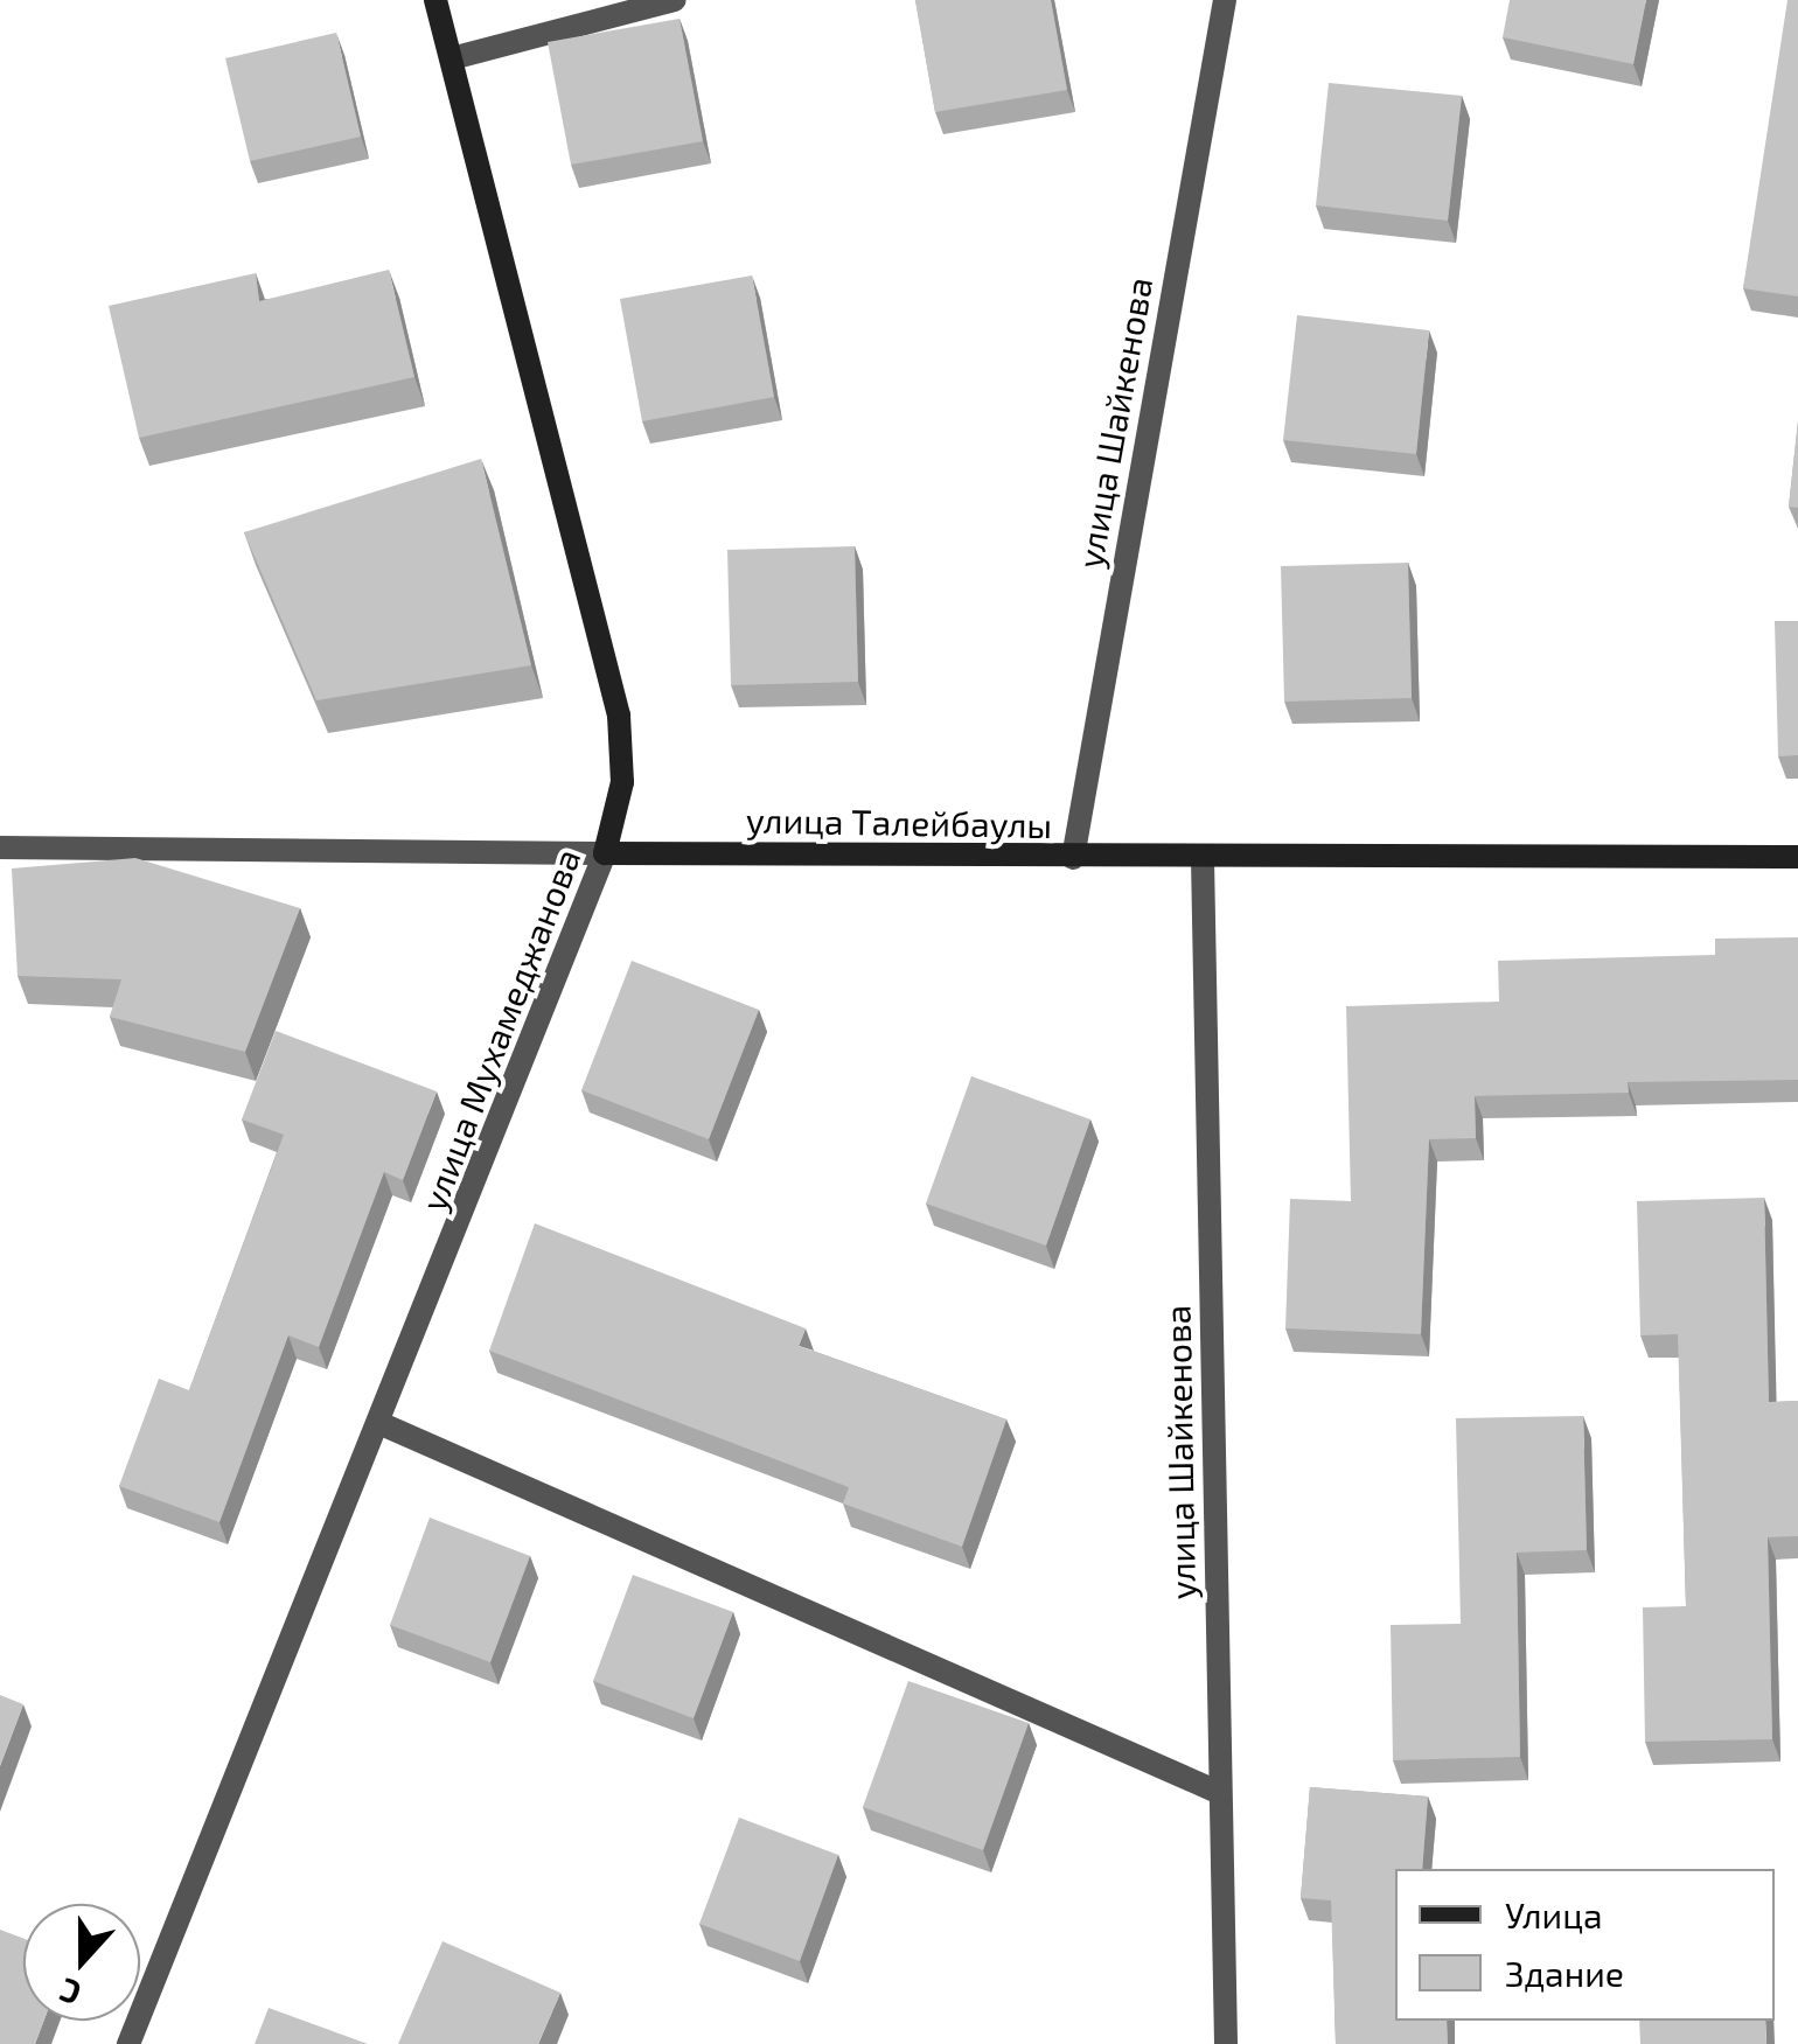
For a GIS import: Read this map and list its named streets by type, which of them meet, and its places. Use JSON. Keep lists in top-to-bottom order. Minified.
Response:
{"streets":{"street":["улица Шайкенова","улица Талейбаулы","улица Мухамеджанова"]},"crossings":[["улица Шайкенова","улица Талейбаулы"],["улица Талейбаулы","улица Мухамеджанова"]],"legend":["Улица","Здание"],"north":"bottom"}
